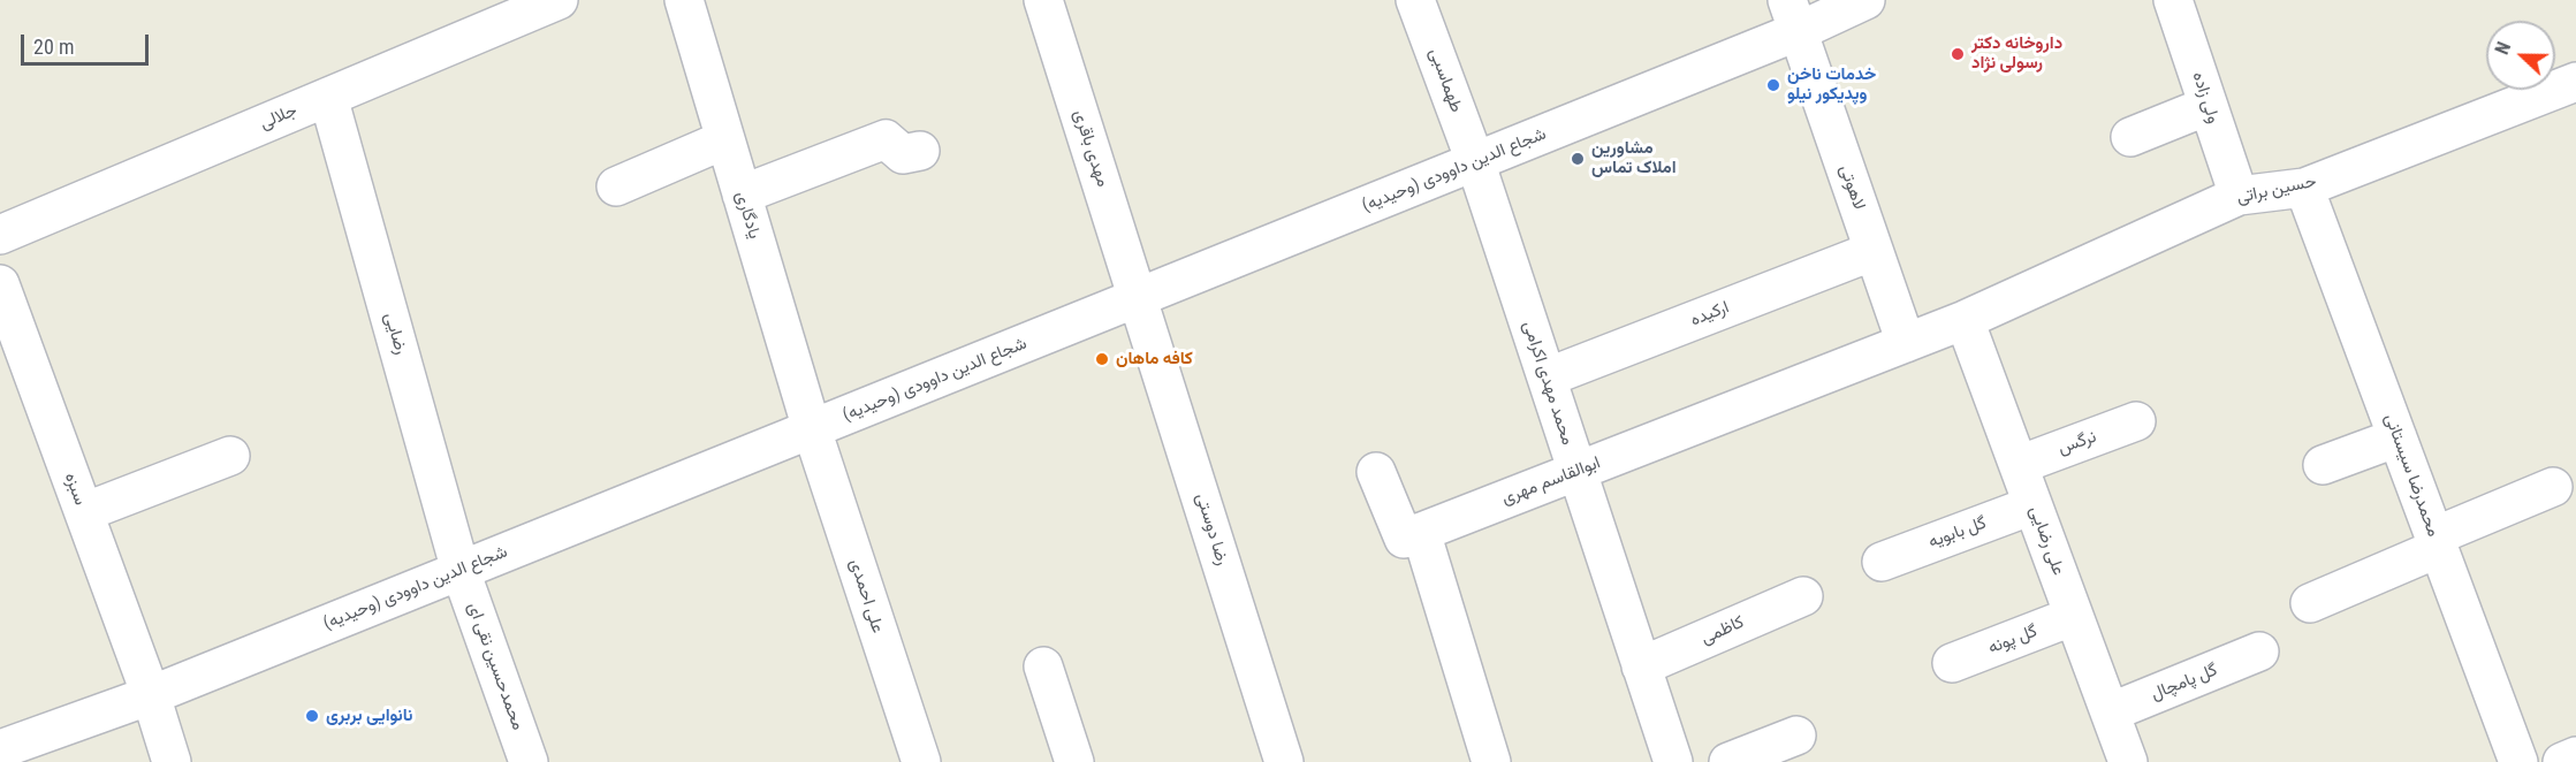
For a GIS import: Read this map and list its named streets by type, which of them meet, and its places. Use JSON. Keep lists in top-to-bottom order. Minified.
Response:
{"streets":{"street":["طهماسبی","ولی زاده","جلالی","مهدی باقری","شجاع الدین داوودی (وحیدیه)","لاهوتی","حسین براتی","یادگاری","ارکیده","رضایی","محمد مهدی اکرامی","نرگس","محمدرضا سیستانی","ابوالقاسم مهری","سبزه","رضا دوستی","گل بابویه","علی رضایی","علی احمدی","کاظمی","گل پونه","محمدحسین نقی ای","گل پامچال"]},"crossings":[["طهماسبی","شجاع الدین داوودی (وحیدیه)"],["طهماسبی","محمد مهدی اکرامی"],["ولی زاده","حسین براتی"],["جلالی","رضایی"],["مهدی باقری","شجاع الدین داوودی (وحیدیه)"],["مهدی باقری","رضا دوستی"],["شجاع الدین داوودی (وحیدیه)","لاهوتی"],["شجاع الدین داوودی (وحیدیه)","یادگاری"],["شجاع الدین داوودی (وحیدیه)","رضایی"],["شجاع الدین داوودی (وحیدیه)","محمد مهدی اکرامی"],["شجاع الدین داوودی (وحیدیه)","سبزه"],["شجاع الدین داوودی (وحیدیه)","رضا دوستی"],["شجاع الدین داوودی (وحیدیه)","علی احمدی"],["شجاع الدین داوودی (وحیدیه)","محمدحسین نقی ای"],["لاهوتی","حسین براتی"],["لاهوتی","ارکیده"],["لاهوتی","ابوالقاسم مهری"],["حسین براتی","محمدرضا سیستانی"],["حسین براتی","ابوالقاسم مهری"],["حسین براتی","علی رضایی"],["یادگاری","علی احمدی"],["ارکیده","محمد مهدی اکرامی"],["رضایی","محمدحسین نقی ای"],["محمد مهدی اکرامی","ابوالقاسم مهری"],["محمد مهدی اکرامی","کاظمی"],["نرگس","علی رضایی"],["گل بابویه","علی رضایی"],["علی رضایی","گل پونه"],["علی رضایی","گل پامچال"]],"places":["داروخانه دکتر رسولی نژاد","خدمات ناخن وپديكور نيلو","مشاورین املاک تماس","کافه ماهان","نانوایی بربری"],"scale_bar":"20 m","north":"left"}
